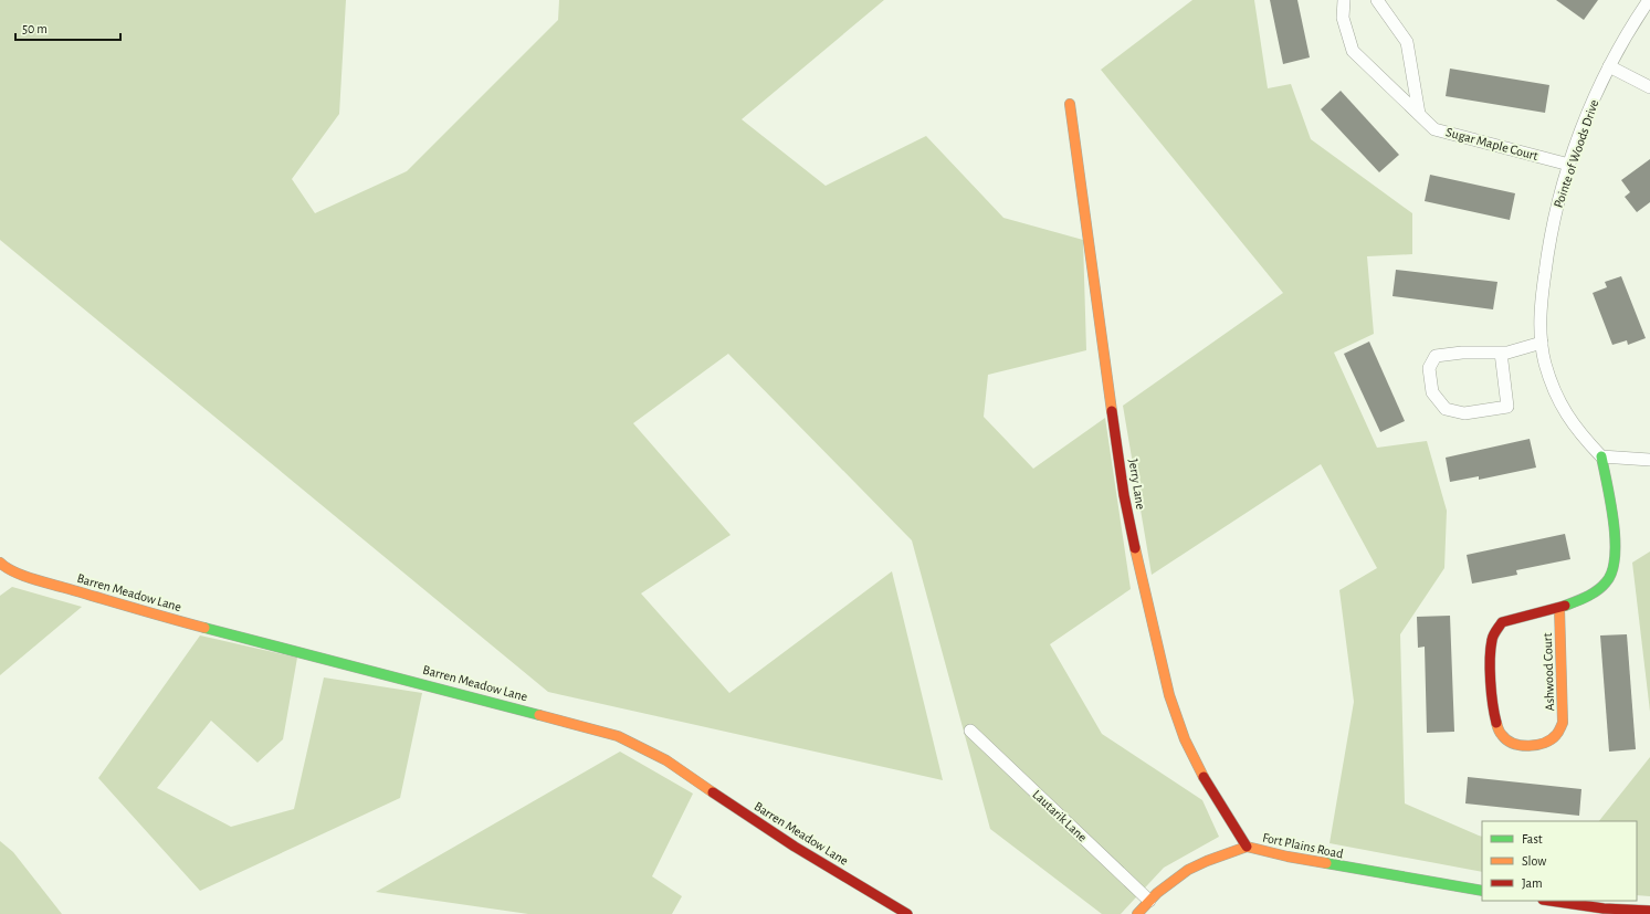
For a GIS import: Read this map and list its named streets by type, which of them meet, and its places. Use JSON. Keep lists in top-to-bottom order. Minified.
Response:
{"streets":{"street":["Sugar Maple Court","Pointe of Woods Drive","Jerry Lane","Barren Meadow Lane","Ashwood Court","Lautarik Lane","Fort Plains Road"]},"crossings":[["Sugar Maple Court","Pointe of Woods Drive"],["Pointe of Woods Drive","Ashwood Court"],["Jerry Lane","Fort Plains Road"],["Lautarik Lane","Fort Plains Road"]],"legend":["Fast","Slow","Jam"],"scale_bar":"50 m"}
